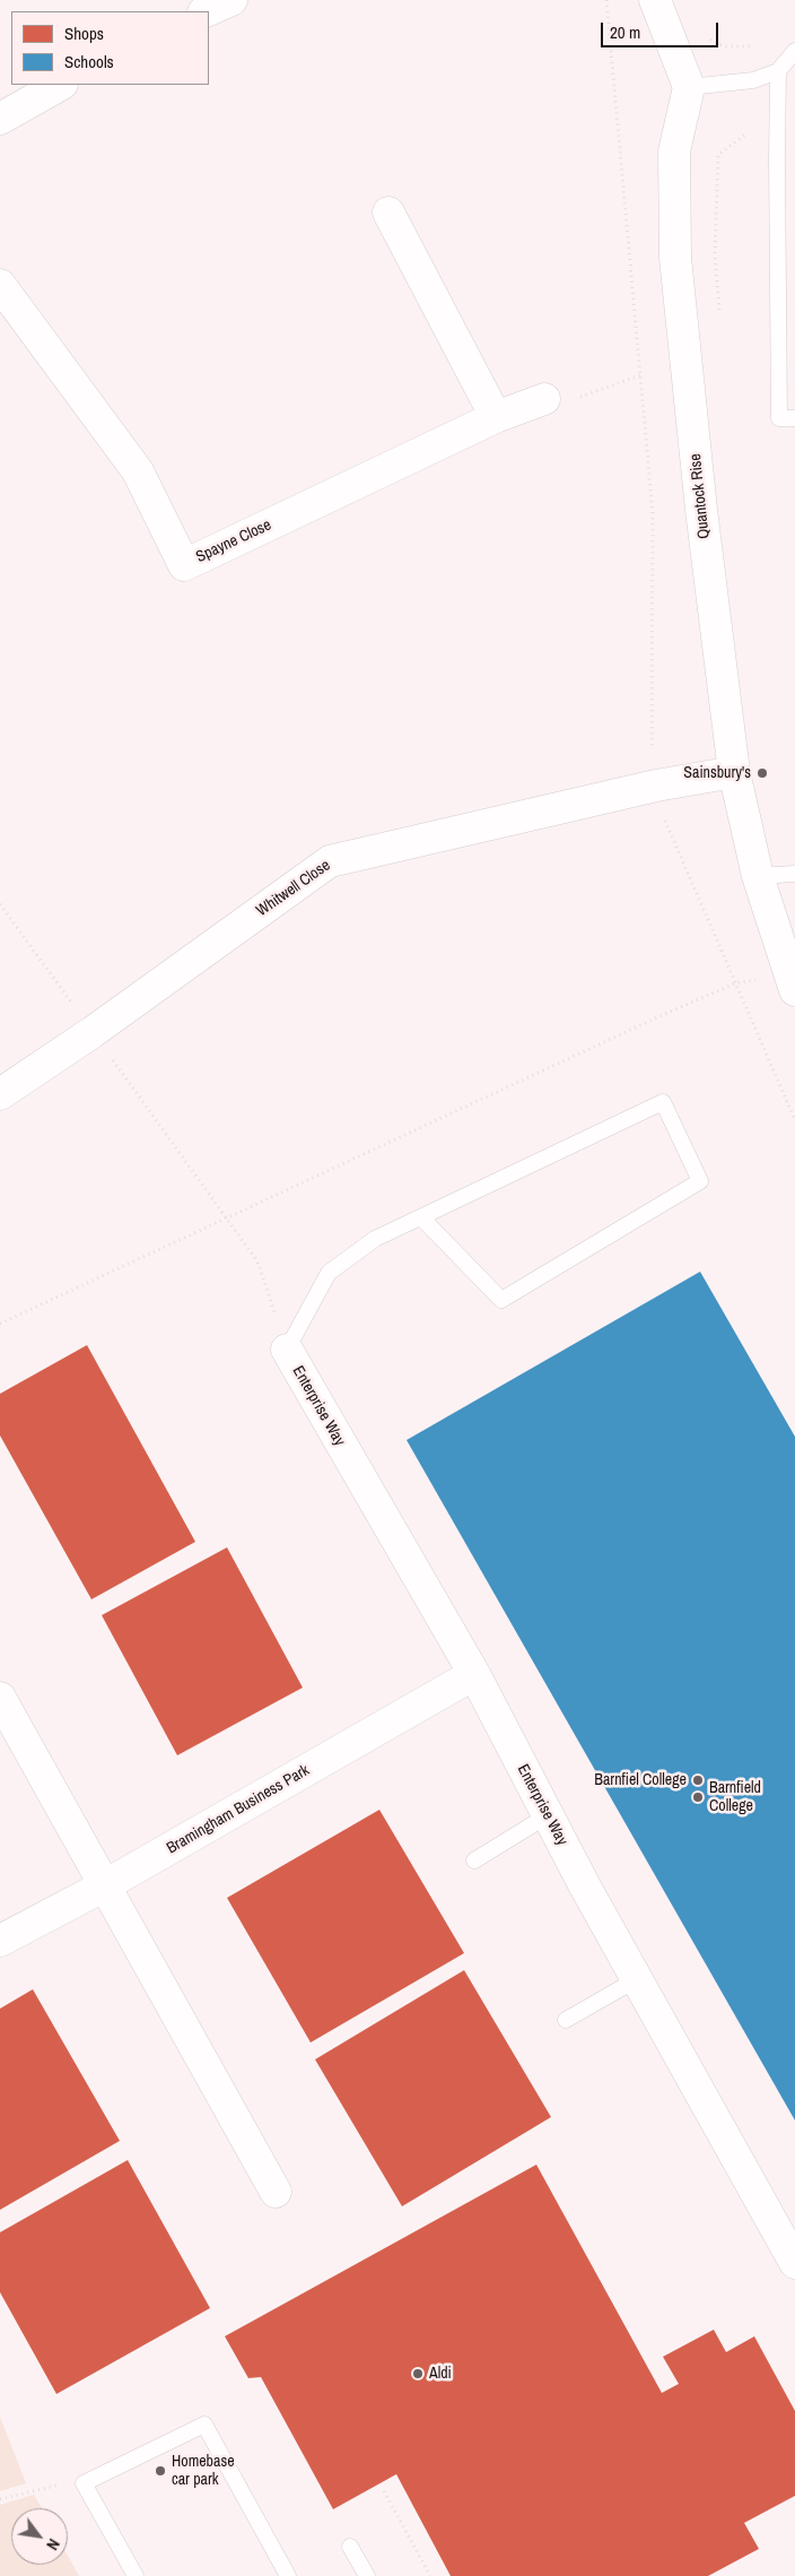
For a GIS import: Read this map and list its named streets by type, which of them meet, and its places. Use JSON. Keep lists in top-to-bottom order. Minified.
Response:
{"streets":{"street":["Quantock Rise","Spayne Close","Whitwell Close","Enterprise Way","Bramingham Business Park"]},"crossings":[["Quantock Rise","Whitwell Close"],["Enterprise Way","Bramingham Business Park"]],"places":["Sainsbury's","Barnfiel College","Barnfield College","Aldi","Homebase car park"],"legend":["Shops","Schools"],"scale_bar":"20 m","north":"bottom right"}
